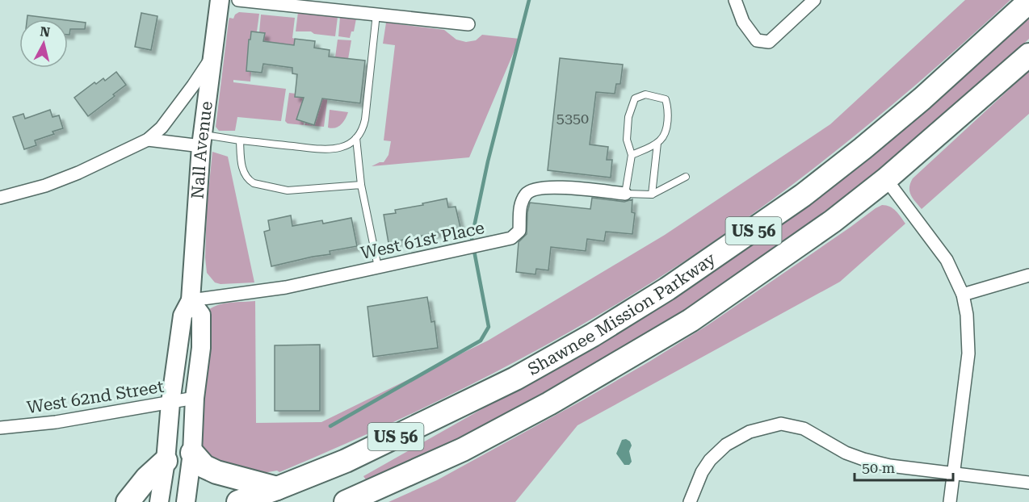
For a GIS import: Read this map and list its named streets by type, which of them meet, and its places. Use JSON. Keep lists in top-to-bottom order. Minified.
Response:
{"streets":{"highway":["US 56","Shawnee Mission Parkway"],"main road":["Nall Avenue"],"street":["West 61st Place","West 62nd Street"]},"crossings":[["Nall Avenue","West 61st Place"],["Nall Avenue","West 62nd Street"]],"house_numbers":["5350"],"scale_bar":"50 m","north":"top"}
